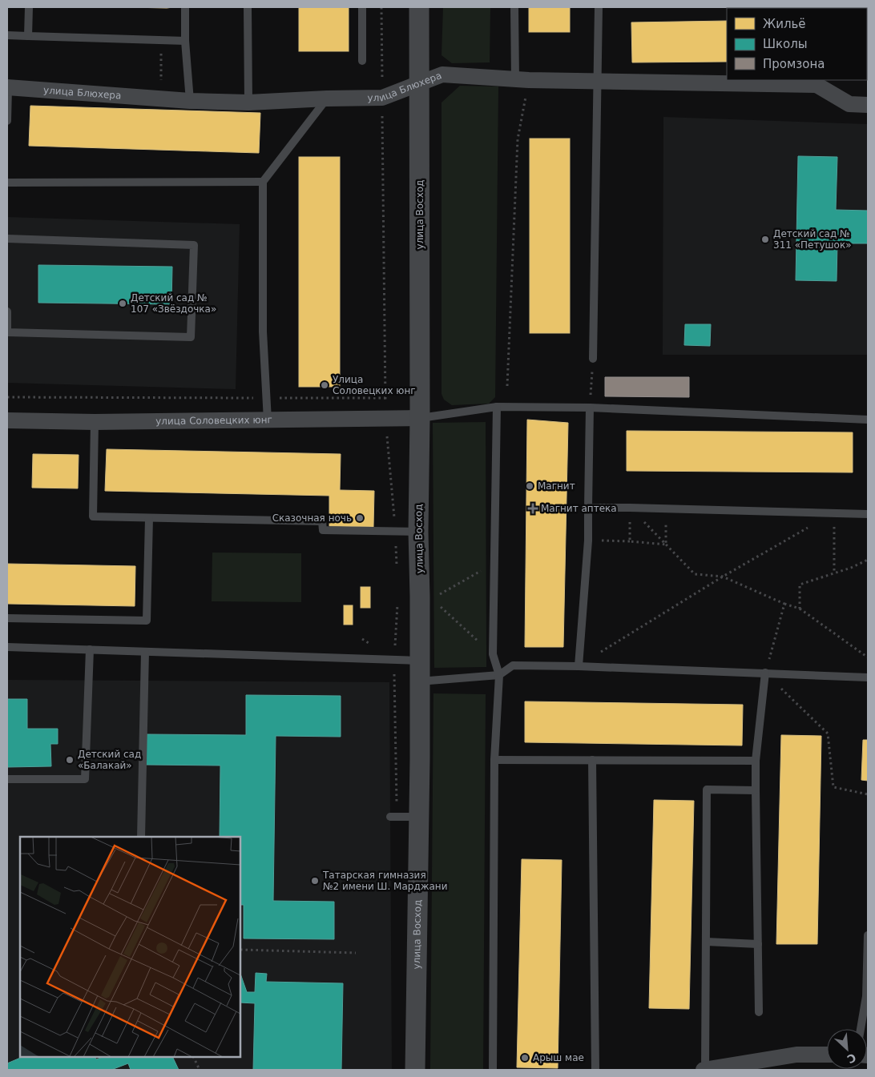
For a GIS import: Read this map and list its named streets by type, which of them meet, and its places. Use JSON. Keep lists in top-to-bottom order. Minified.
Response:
{"streets":{"street":["улица Блюхера","улица Восход","улица Соловецких юнг"]},"crossings":[["улица Блюхера","улица Восход"],["улица Восход","улица Соловецких юнг"]],"places":{"other":["Детский сад № 311 «Петушок»","Детский сад № 107 «Звёздочка»","Улица Соловецких юнг","Магнит","Сказочная ночь","Детский сад «Балакай»","Татарская гимназия №2 имени Ш. Марджани","Арыш мае"],"health":["Магнит аптека"]},"legend":["Жильё","Школы","Промзона"],"north":"bottom right"}
